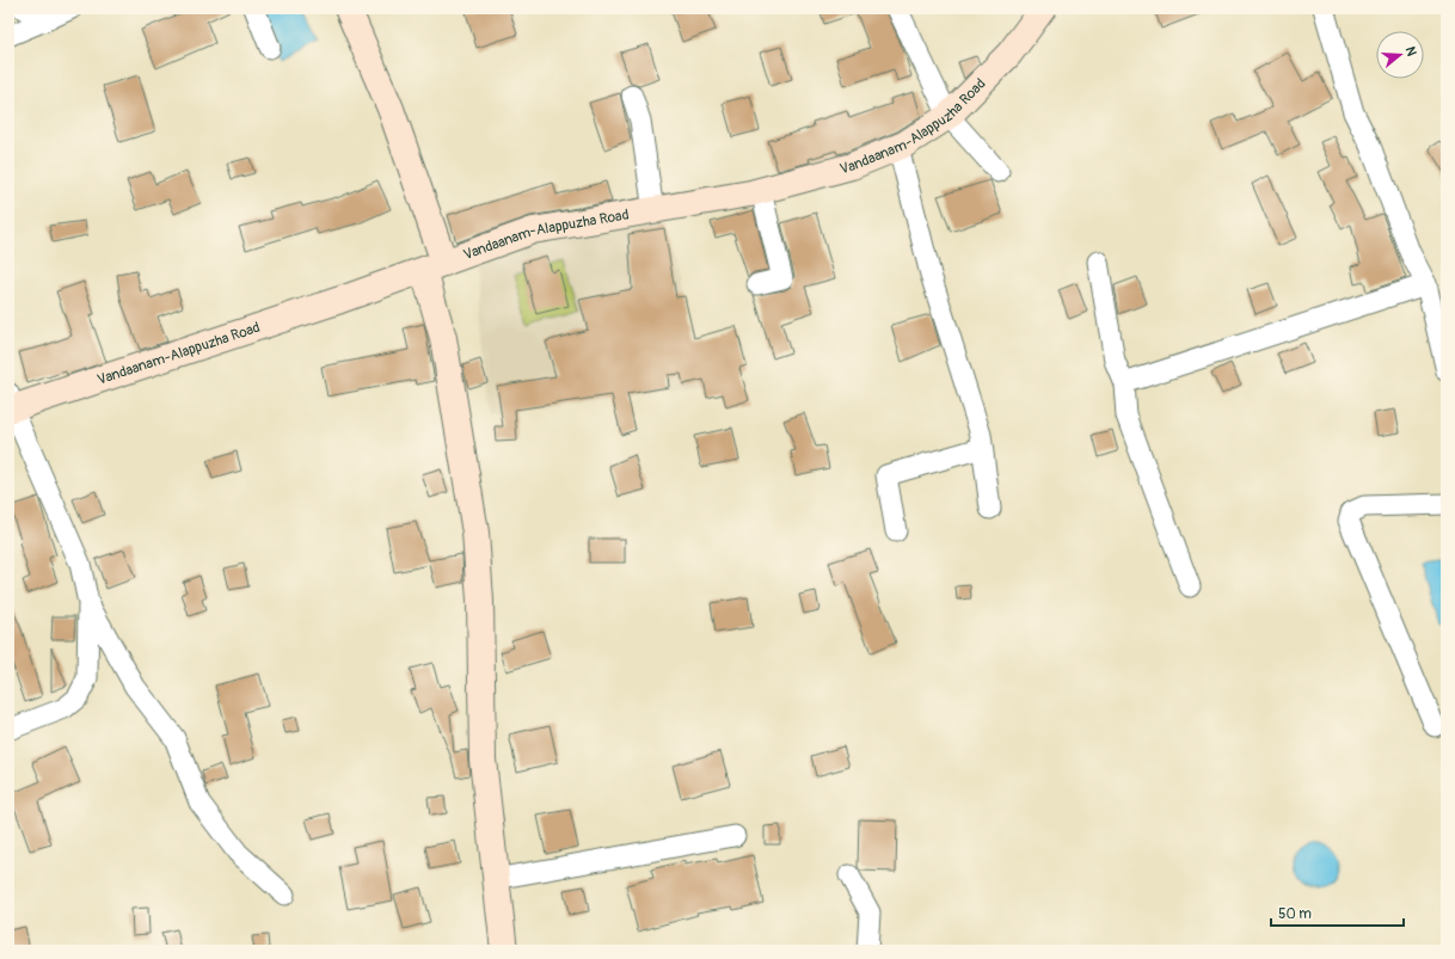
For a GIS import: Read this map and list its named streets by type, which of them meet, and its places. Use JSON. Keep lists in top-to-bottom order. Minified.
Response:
{"streets":{"main road":["Vandaanam-Alappuzha Road"]},"scale_bar":"50 m","north":"right"}
